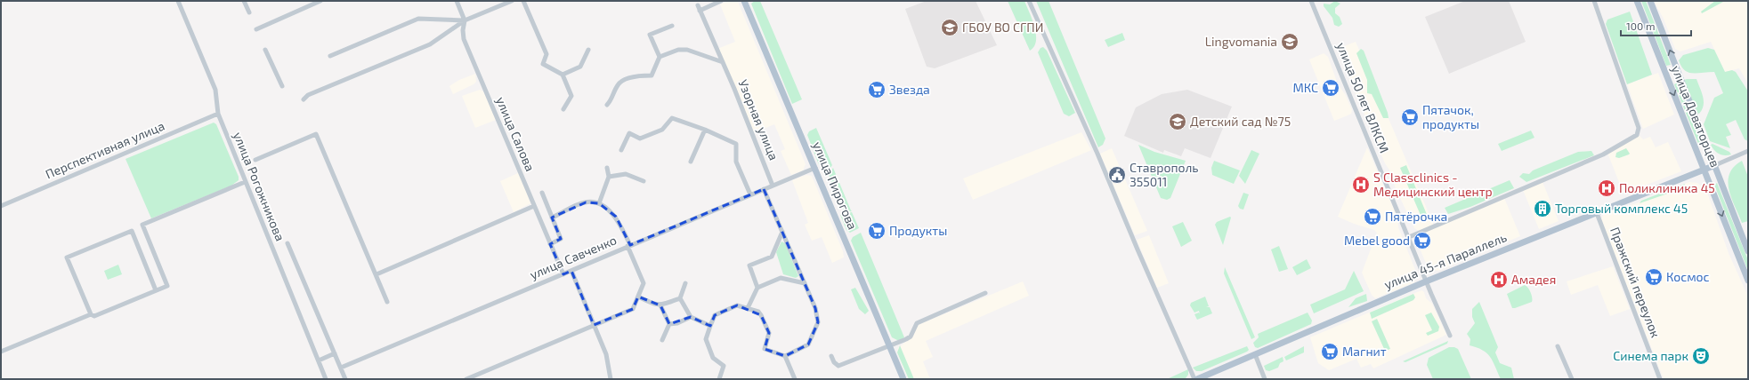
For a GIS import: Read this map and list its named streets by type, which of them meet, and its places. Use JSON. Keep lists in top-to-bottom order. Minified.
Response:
{"streets":{"main road":["улица Доваторцев","улица Пирогова","улица 45-я Параллель"],"street":["улица 50 лет ВЛКСМ","Узорная улица","улица Салова","Перспективная улица","улица Рогожникова","улица Савченко","Пражский переулок"]},"crossings":[["улица 50 лет ВЛКСМ","улица 45-я Параллель"],["улица Доваторцев","улица 45-я Параллель"],["Узорная улица","улица Савченко"],["улица Салова","улица Савченко"],["Перспективная улица","улица Рогожникова"],["улица Пирогова","улица Савченко"],["улица 45-я Параллель","Пражский переулок"]],"places":{"school or university":["ГБОУ ВО СГПИ","Lingvomania","Детский сад №75"],"supermarket":["МКС","Звезда","Пятачок, продукты","Пятёрочка","Продукты","Mebel good","Космос","Магнит"],"public building":["Ставрополь 355011"],"hospital":["S Classclinics - Медицинский центр","Поликлиника 45","Амадея"],"building":["Торговый комплекс 45"],"theatre":["Синема парк"]},"scale_bar":"100 m"}
